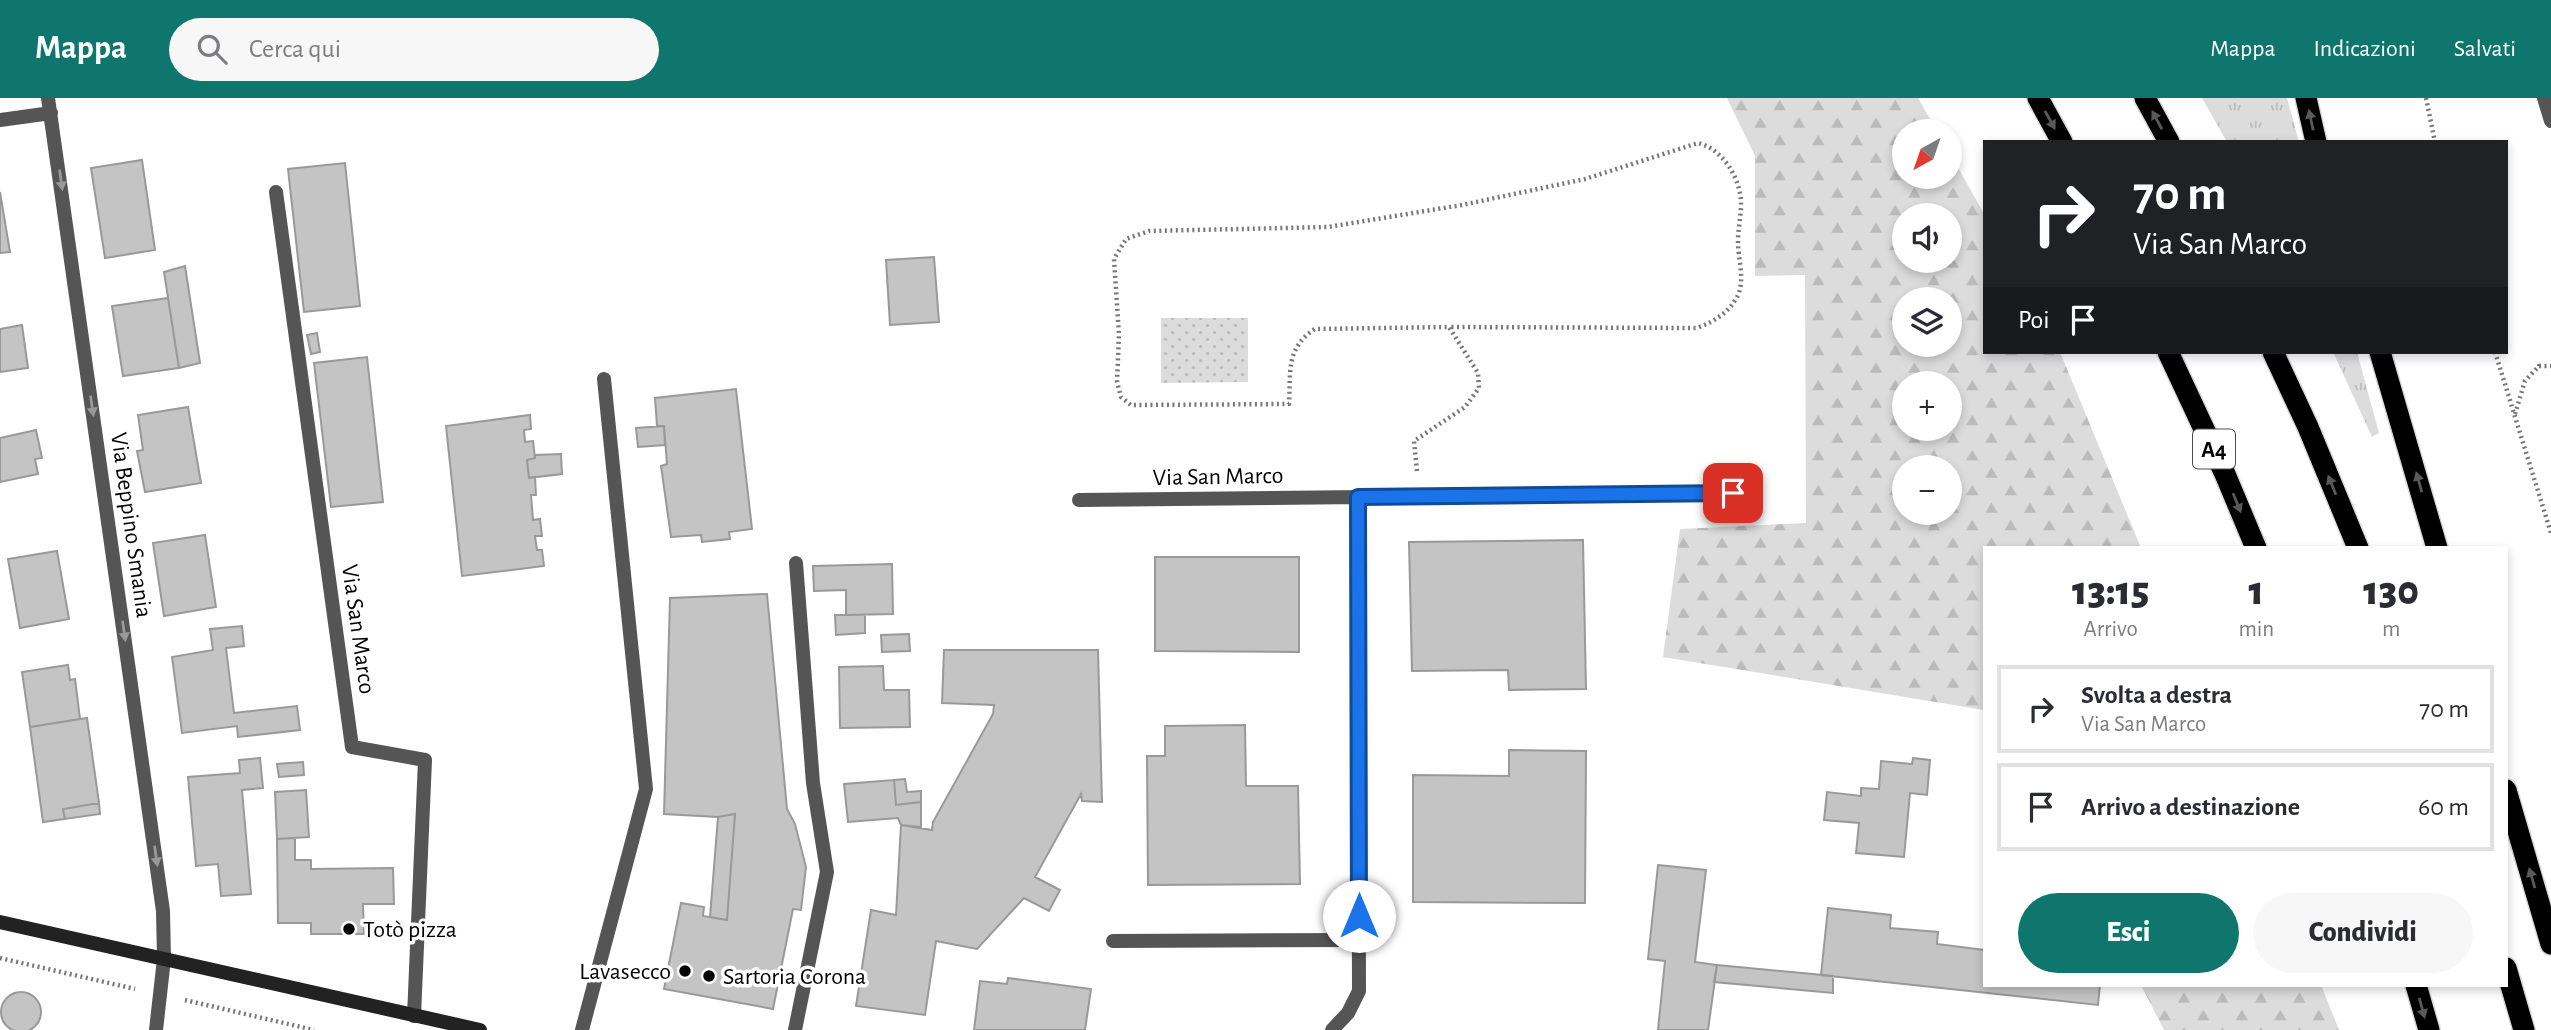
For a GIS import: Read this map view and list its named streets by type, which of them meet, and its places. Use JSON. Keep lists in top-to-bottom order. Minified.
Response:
{"streets":{"highway":["A4"],"street":["Via San Marco","Via Beppino Smania"]},"one_way":["Via Beppino Smania"],"places":["Totò pizza","Lavasecco","Sartoria Corona"],"north":"bottom left","page":{"header":"Mappa","search":"Cerca qui","nav":["Mappa","Indicazioni","Salvati"],"map_buttons":["+","−"],"turn":["70 m","Via San Marco"],"then":"Poi","eta":["13:15","Arrivo","1","min","130","m"],"list":[{"name":"Svolta a destra","note":"Via San Marco","value":"70 m"},{"name":"Arrivo a destinazione","value":"60 m"}],"buttons":["Esci","Condividi"]}}
